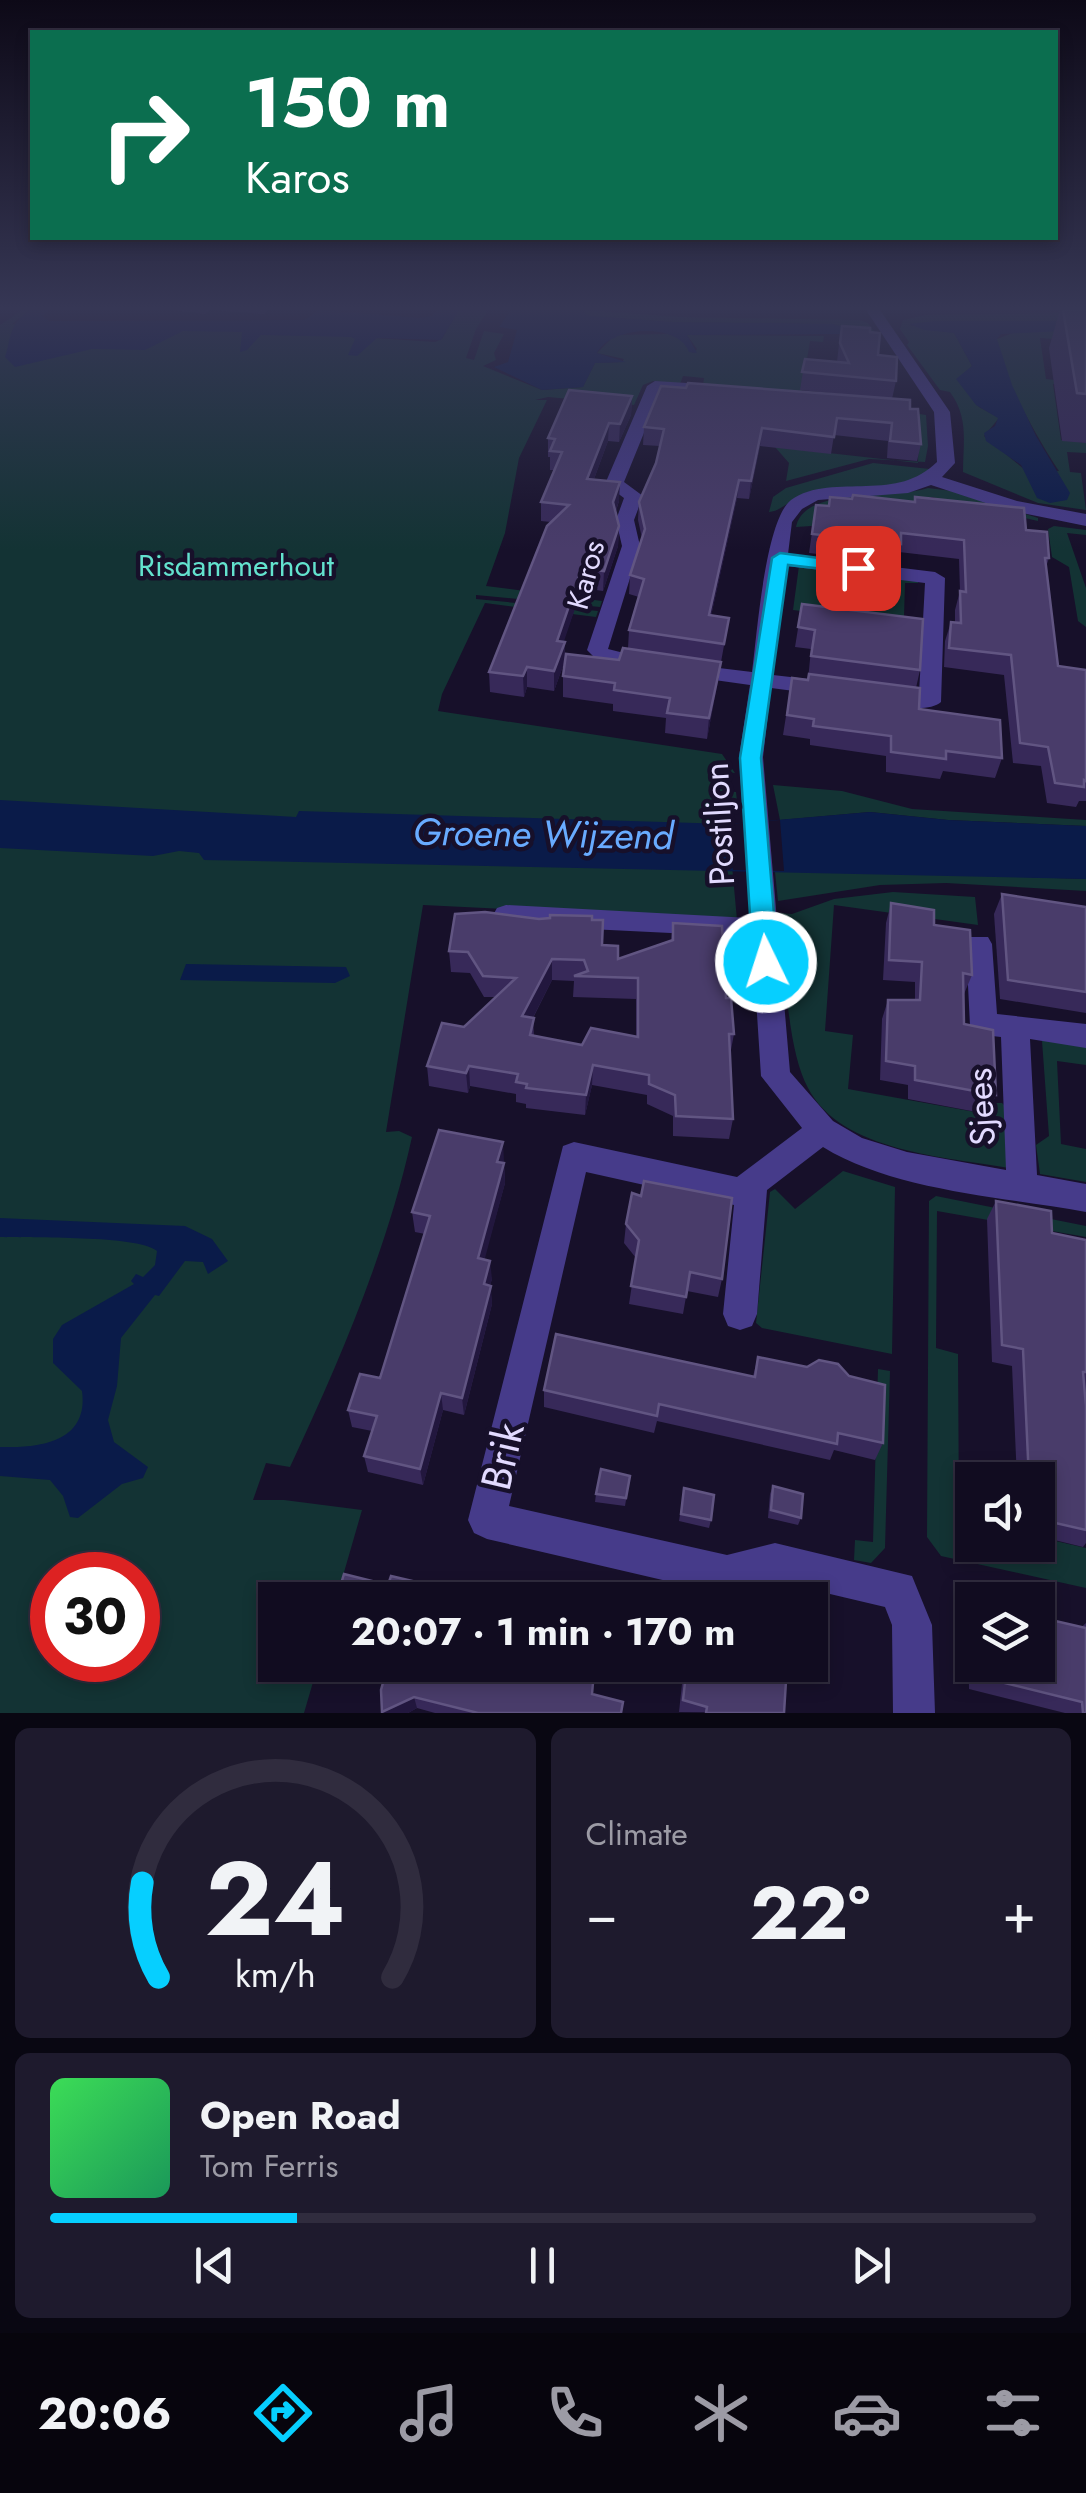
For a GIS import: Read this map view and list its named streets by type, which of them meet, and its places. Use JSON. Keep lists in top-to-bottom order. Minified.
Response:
{"streets":{"street":["Karos","Postiljon","Sjees","Brik"]},"crossings":[["Karos","Postiljon"],["Postiljon","Sjees"]],"water":["Groene Wijzend"],"parks":["Risdammerhout"],"page":{"turn":["150 m","Karos"],"limit":"30","trip":"20:07 · 1 min · 170 m","tile":"Climate","heat":["−","22°","+"],"song":["Open Road","Tom Ferris"],"tabs":"20:06","gauge":["24","km/h"]}}
